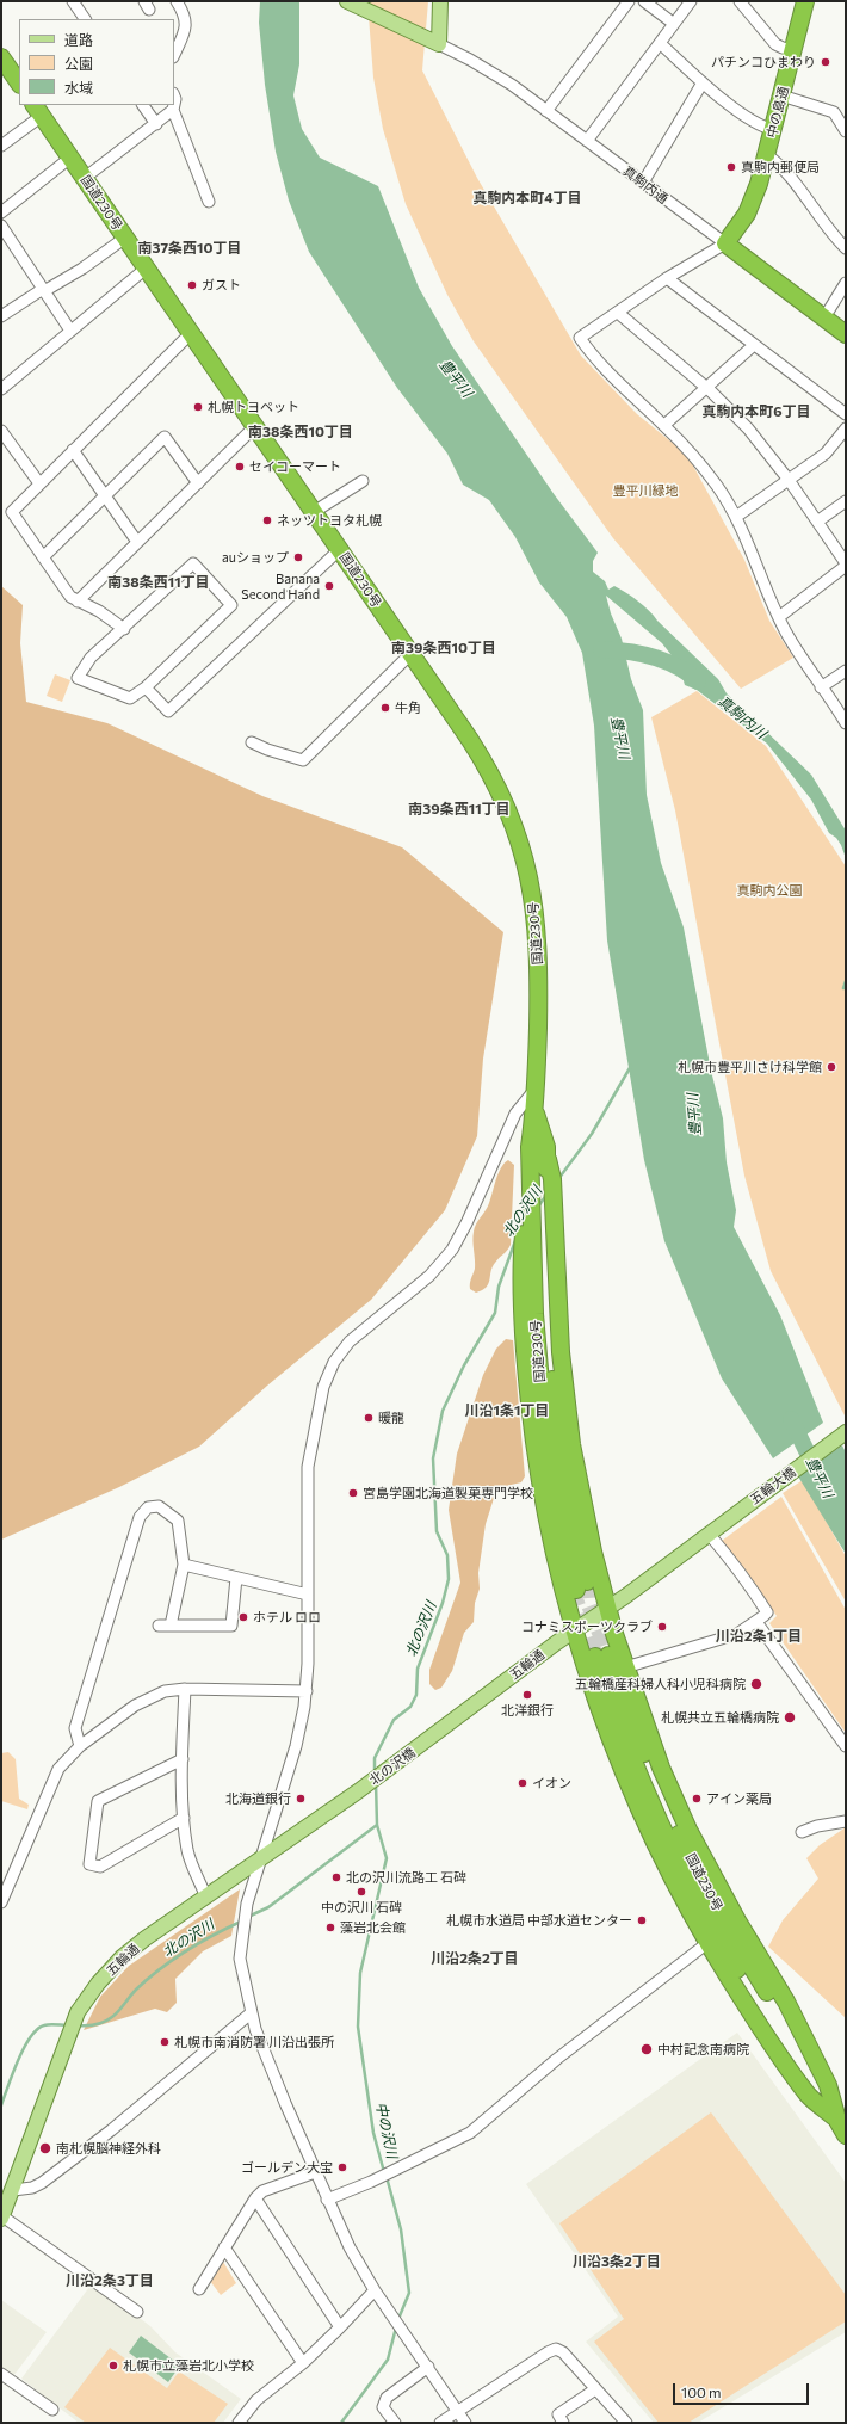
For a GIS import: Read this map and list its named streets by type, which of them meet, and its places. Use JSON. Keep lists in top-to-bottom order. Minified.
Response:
{"streets":{"highway":["中の島通","真駒内通","国道230号"],"main road":["五輪大橋","五輪通","北の沢橋"]},"crossings":[["中の島通","真駒内通"],["五輪大橋","五輪通"],["五輪通","北の沢橋"]],"districts":["真駒内本町4丁目","南37条西10丁目","真駒内本町6丁目","南38条西10丁目","南38条西11丁目","南39条西10丁目","南39条西11丁目","川沿1条1丁目","川沿2条1丁目","川沿2条2丁目","川沿3条2丁目","川沿2条3丁目"],"water":["豊平川","真駒内川","北の沢川","中の沢川"],"parks":["豊平川緑地","真駒内公園"],"places":["パチンコひまわり","真駒内郵便局","ガスト","札幌トヨペット","セイコーマート","ネッツトヨタ札幌","auショップ","Banana Second Hand","牛角","札幌市豊平川さけ科学館","暖龍","宮島学園北海道製菓専門学校","ホテル ロロ","コナミスポーツクラブ","五輪橋産科婦人科小児科病院","北洋銀行","札幌共立五輪橋病院","イオン","北海道銀行","アイン薬局","北の沢川流路工 石碑","中の沢川 石碑","札幌市水道局 中部水道センター","藻岩北会館","札幌市南消防署 川沿出張所","中村記念南病院","南札幌脳神経外科","ゴールデン大宝","札幌市立藻岩北小学校"],"legend":["道路","公園","水域"],"scale_bar":"100 m"}
